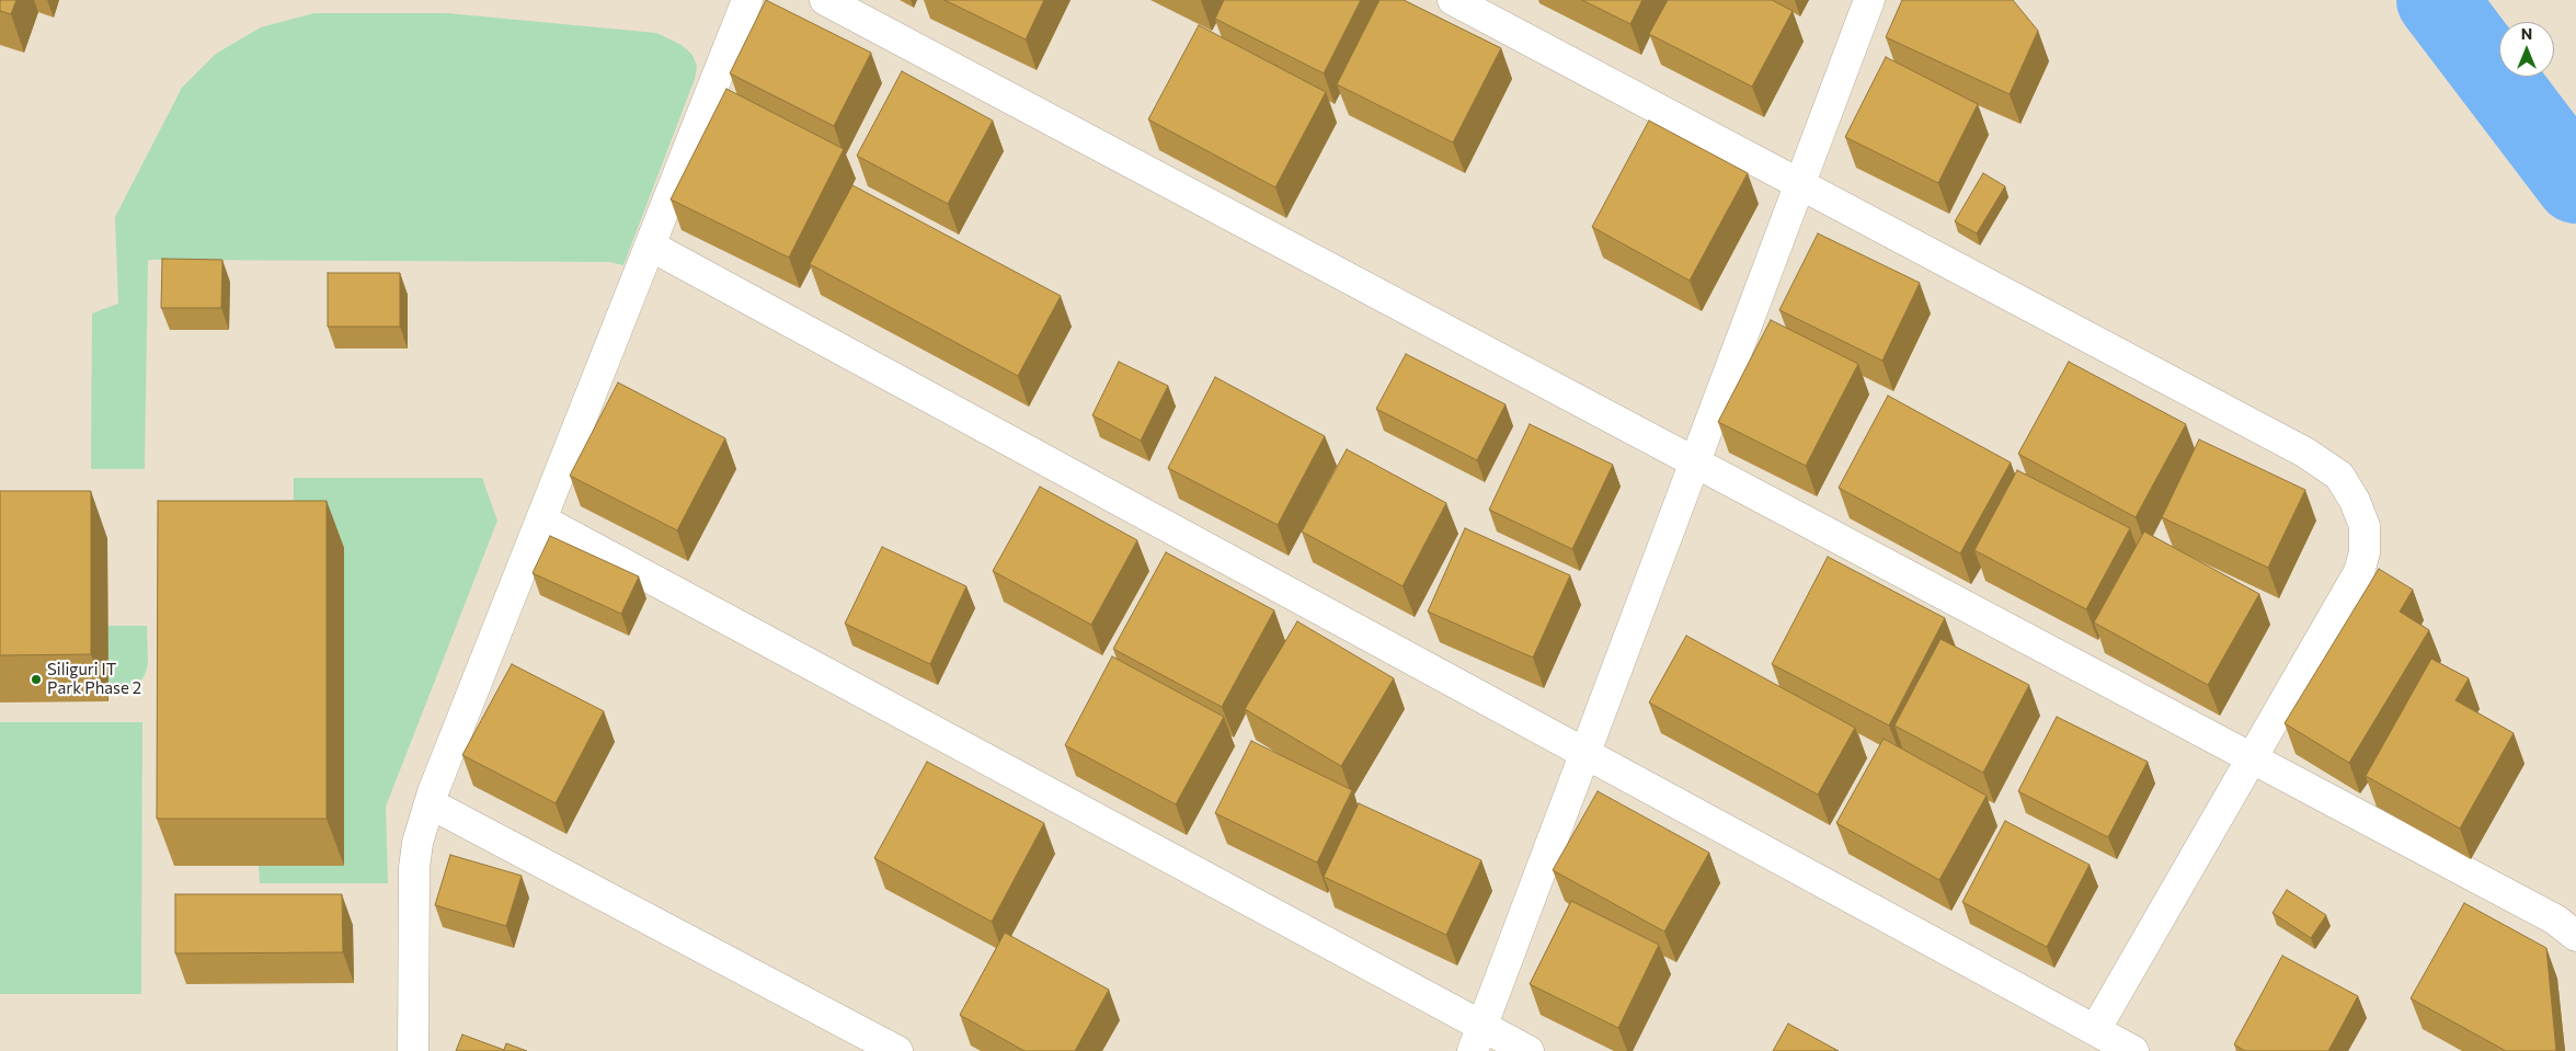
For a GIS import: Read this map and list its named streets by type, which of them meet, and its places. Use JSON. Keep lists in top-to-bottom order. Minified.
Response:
{"places":["Siliguri IT Park Phase 2"],"north":"top"}
